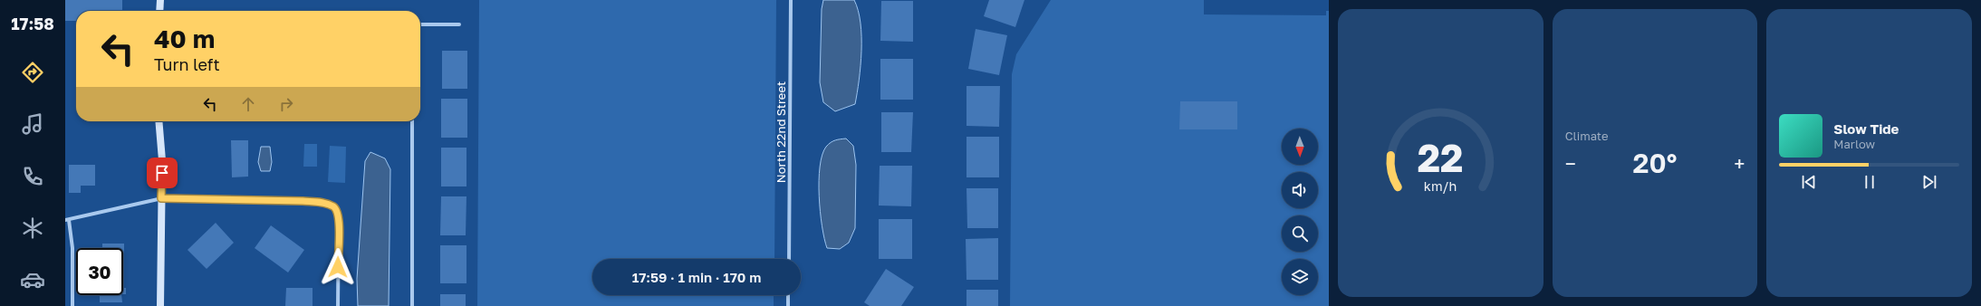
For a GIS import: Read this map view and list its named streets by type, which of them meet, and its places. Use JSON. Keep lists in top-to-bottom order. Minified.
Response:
{"streets":{"street":["North 22nd Street"]},"north":"bottom","page":{"tabs":"17:58","tile":"Climate","turn":["40 m","Turn left"],"song":["Slow Tide","Marlow"],"heat":["−","20°","+"],"limit":"30","trip":"17:59 · 1 min · 170 m","gauge":["22","km/h"]}}
